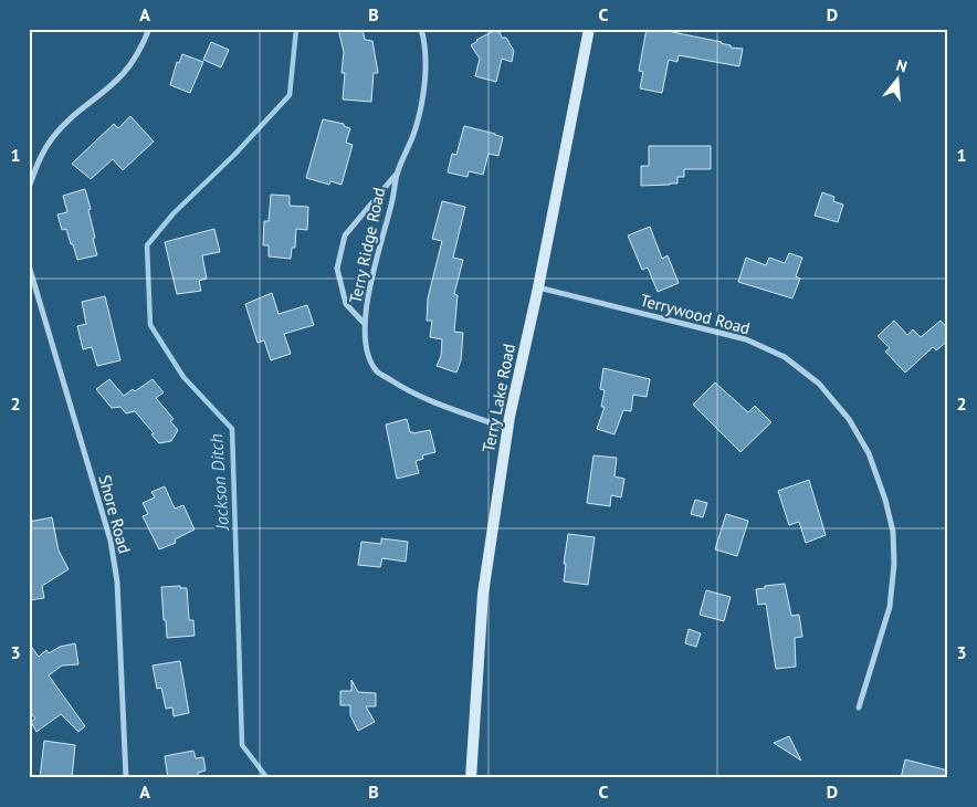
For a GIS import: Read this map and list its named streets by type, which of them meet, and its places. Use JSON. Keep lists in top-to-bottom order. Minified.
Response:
{"streets":{"main road":["Terry Lake Road"],"street":["Terry Ridge Road","Terrywood Road","Shore Road"]},"crossings":[["Terry Ridge Road","Terry Lake Road"],["Terrywood Road","Terry Lake Road"]],"water":["Jackson Ditch"],"north":"top","grid":{"columns":["A","B","C","D"],"rows":["1","2","3"]}}
